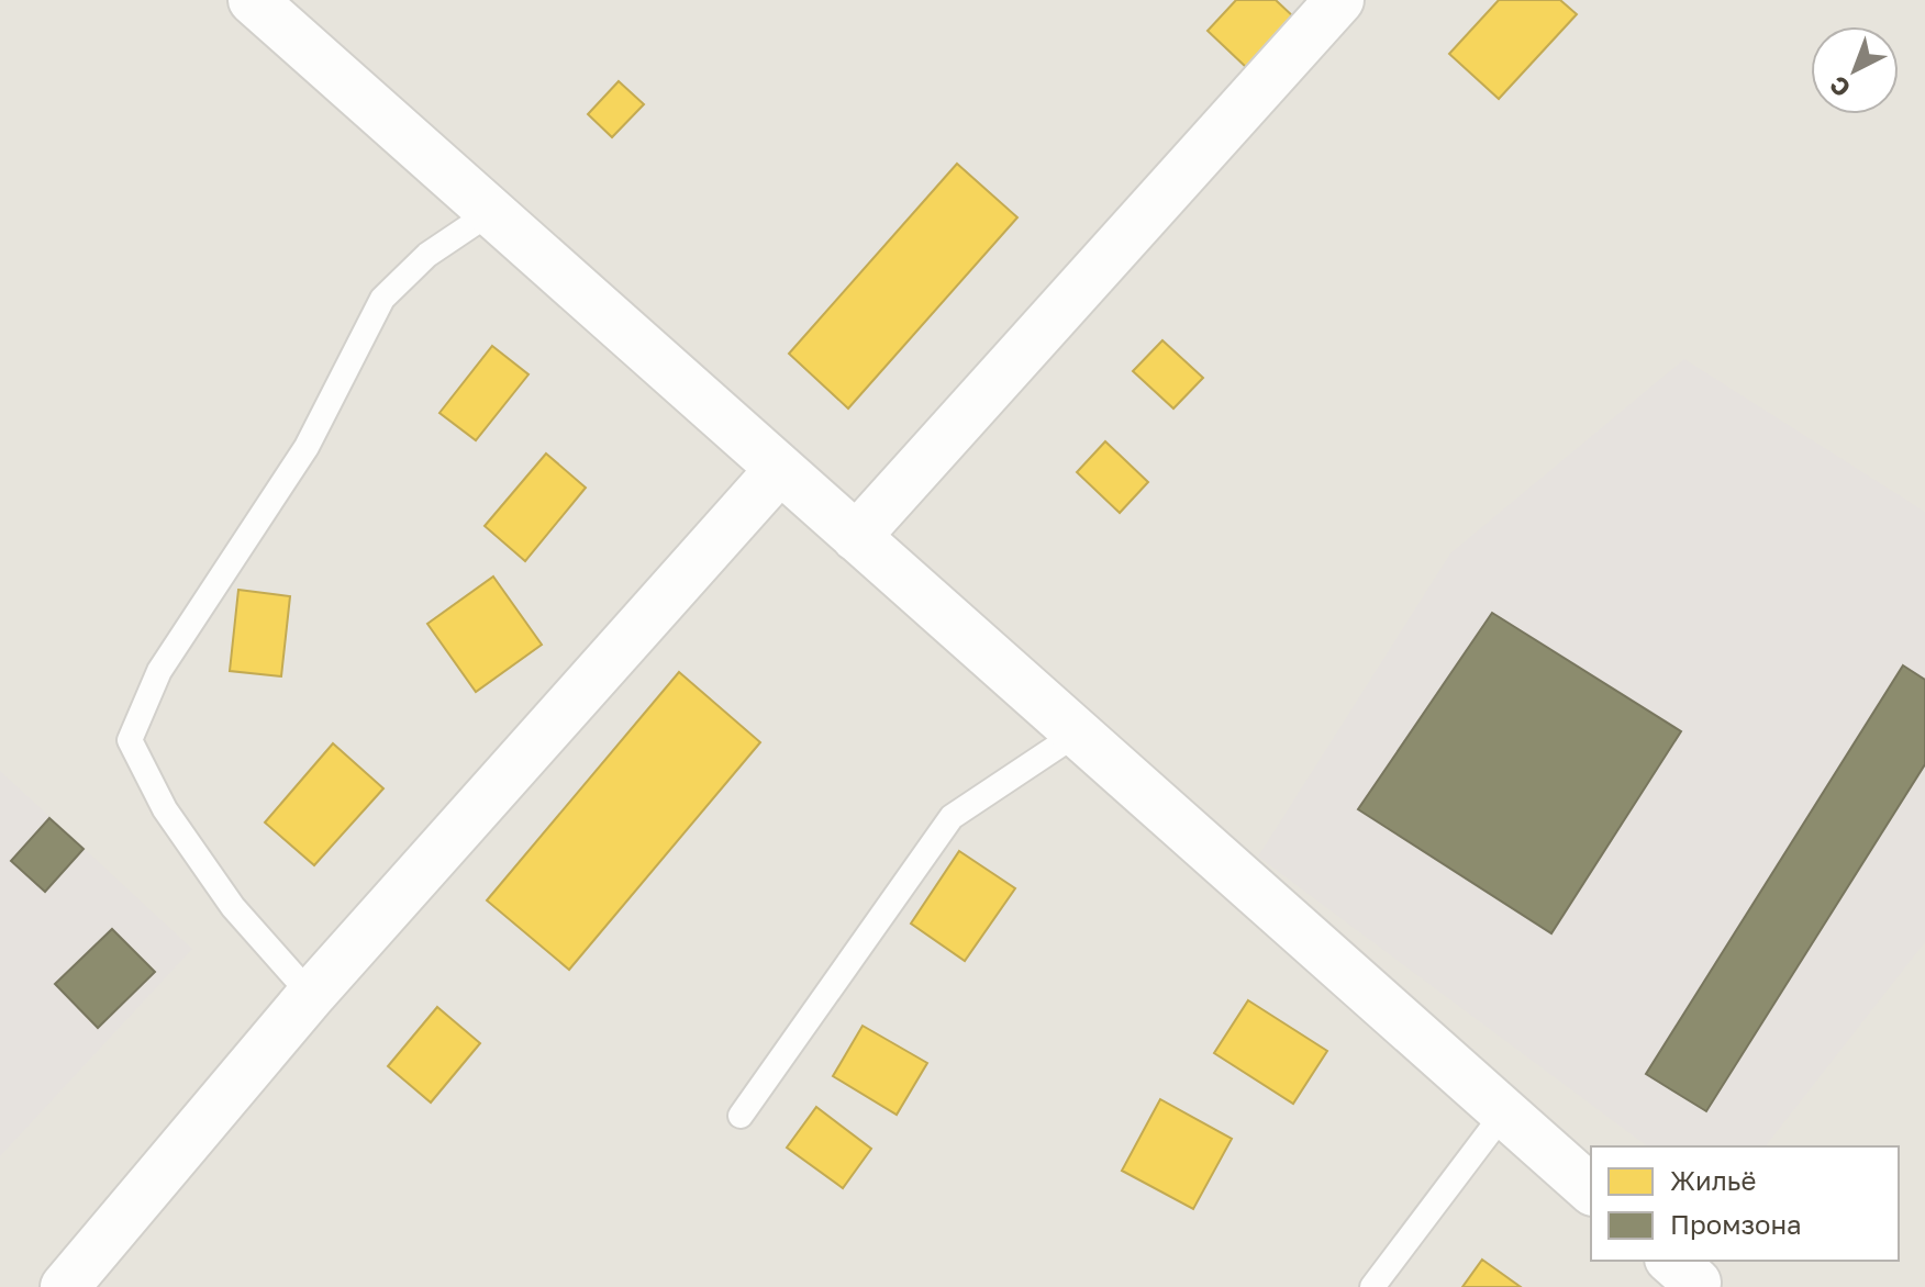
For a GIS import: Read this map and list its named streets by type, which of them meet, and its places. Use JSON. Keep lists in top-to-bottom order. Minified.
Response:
{"legend":["Жильё","Промзона"],"north":"bottom left"}
